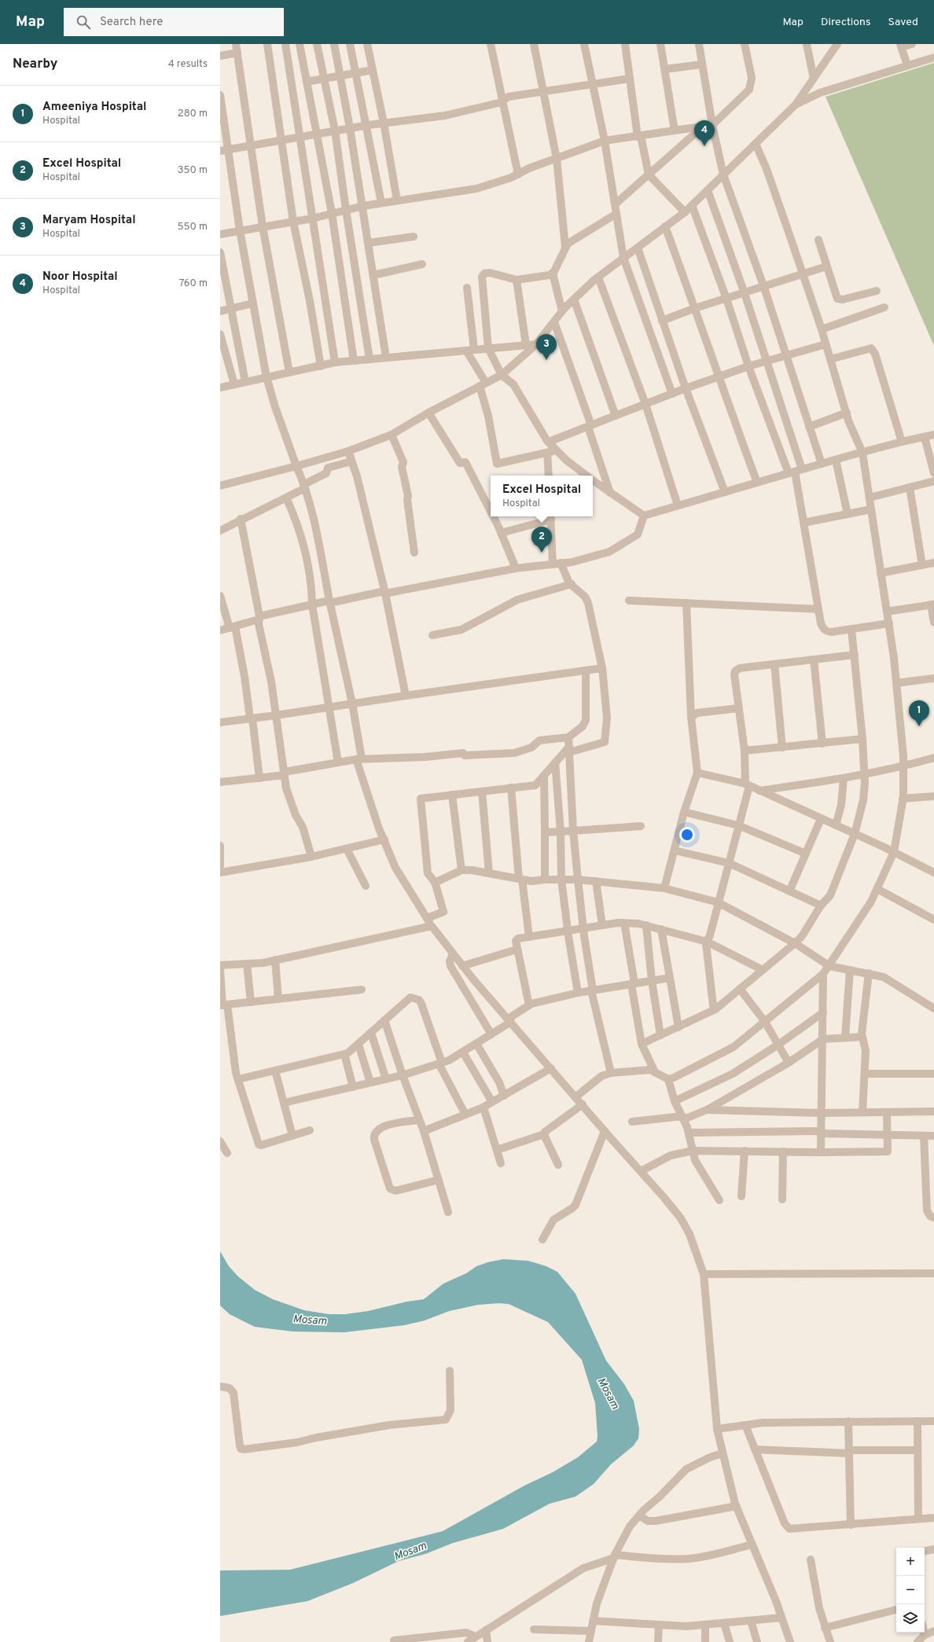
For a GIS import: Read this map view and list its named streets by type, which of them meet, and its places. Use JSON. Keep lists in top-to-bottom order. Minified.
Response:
{"water":["Mosam"],"page":{"header":"Map","search":"Search here","nav":["Map","Directions","Saved"],"heading":["Nearby","4 results"],"list":[{"mark":"1","name":"Ameeniya Hospital","note":"Hospital","value":"280 m"},{"mark":"2","name":"Excel Hospital","note":"Hospital","value":"350 m"},{"mark":"3","name":"Maryam Hospital","note":"Hospital","value":"550 m"},{"mark":"4","name":"Noor Hospital","note":"Hospital","value":"760 m"}],"pins":["4","3","2","1"],"popup":["Excel Hospital","Hospital"],"map_buttons":["+","−"]}}
